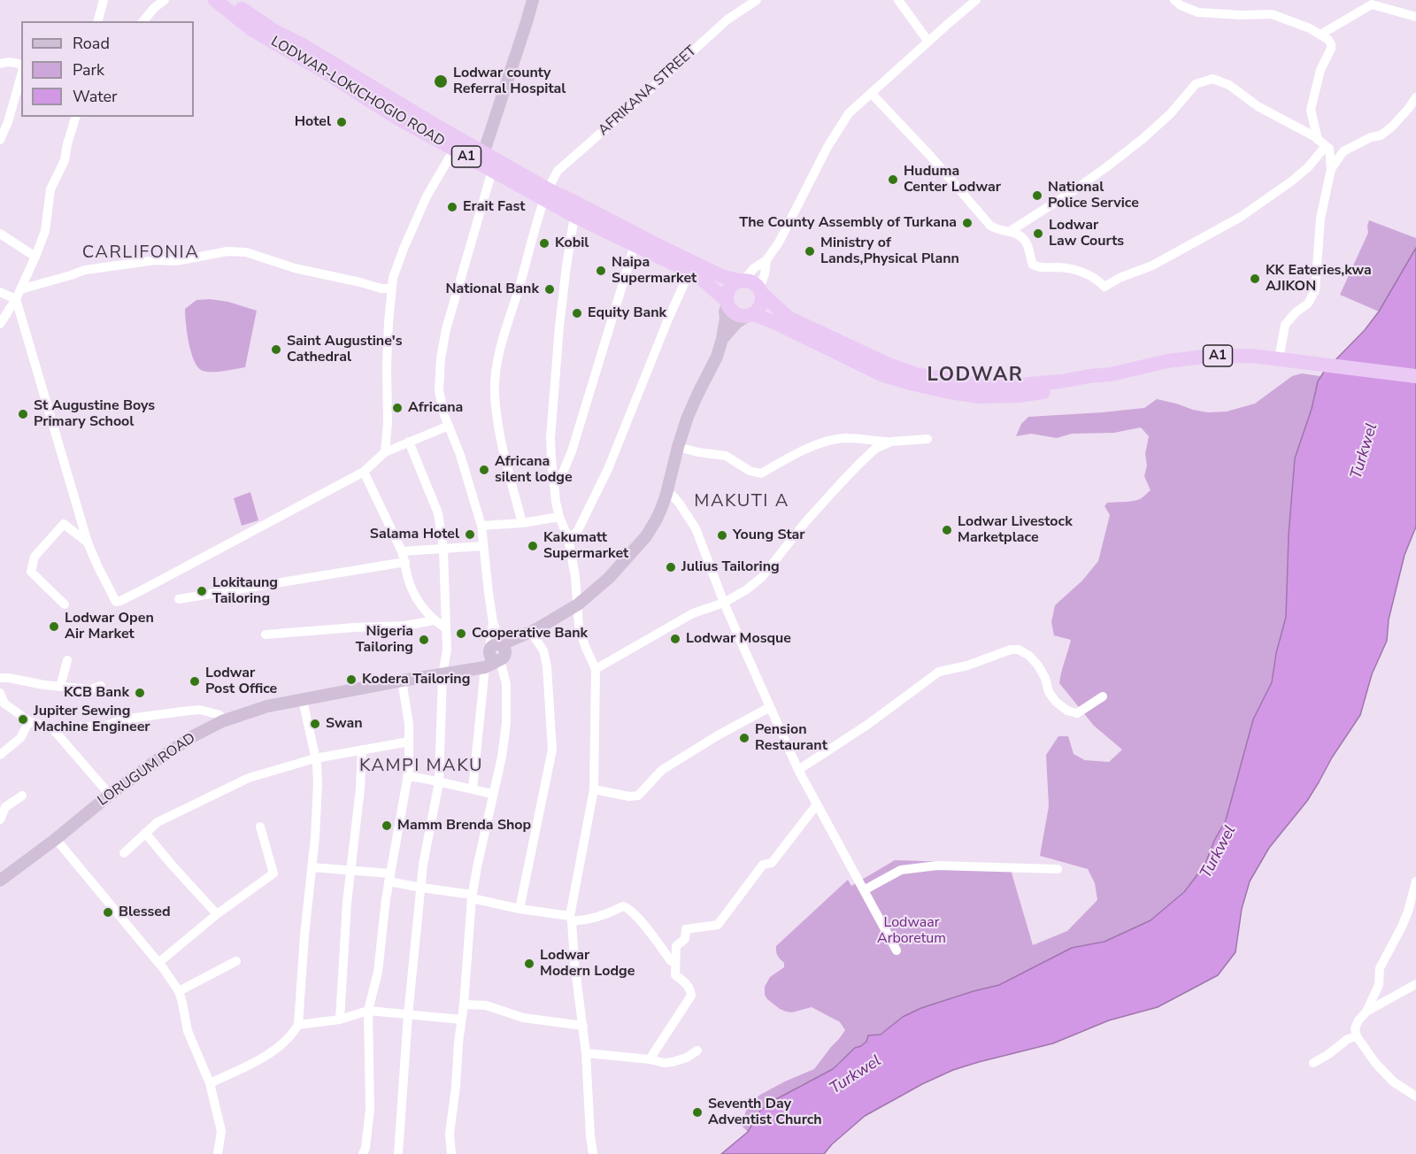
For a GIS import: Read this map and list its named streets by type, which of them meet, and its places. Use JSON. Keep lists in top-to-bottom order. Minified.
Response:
{"streets":{"highway":["LODWAR-LOKICHOGIO ROAD","A1"],"main road":["LORUGUM ROAD"],"street":["AFRIKANA STREET"]},"crossings":[["AFRIKANA STREET","LODWAR-LOKICHOGIO ROAD"],["LODWAR-LOKICHOGIO ROAD","A1"]],"districts":["CARLIFONIA","LODWAR","MAKUTI A","KAMPI MAKU"],"water":["Turkwel"],"parks":["Lodwaar Arboretum"],"places":["Lodwar county Referral Hospital","Hotel","Huduma Center Lodwar","National Police Service","Erait Fast","The County Assembly of Turkana","Lodwar Law Courts","Kobil","Ministry of Lands,Physical Plann","Naipa Supermarket","KK Eateries,kwa AJIKON","National Bank","Equity Bank","Saint Augustine's Cathedral","Africana","St Augustine Boys Primary School","Africana silent lodge","Lodwar Livestock Marketplace","Salama Hotel","Young Star","Kakumatt Supermarket","Julius Tailoring","Lokitaung Tailoring","Lodwar Open Air Market","Cooperative Bank","Lodwar Mosque","Nigeria Tailoring","Kodera Tailoring","Lodwar Post Office","KCB Bank","Jupiter Sewing Machine Engineer","Swan","Pension Restaurant","Mamm Brenda Shop","Blessed","Lodwar Modern Lodge","Seventh Day Adventist Church"],"legend":["Road","Park","Water"]}
